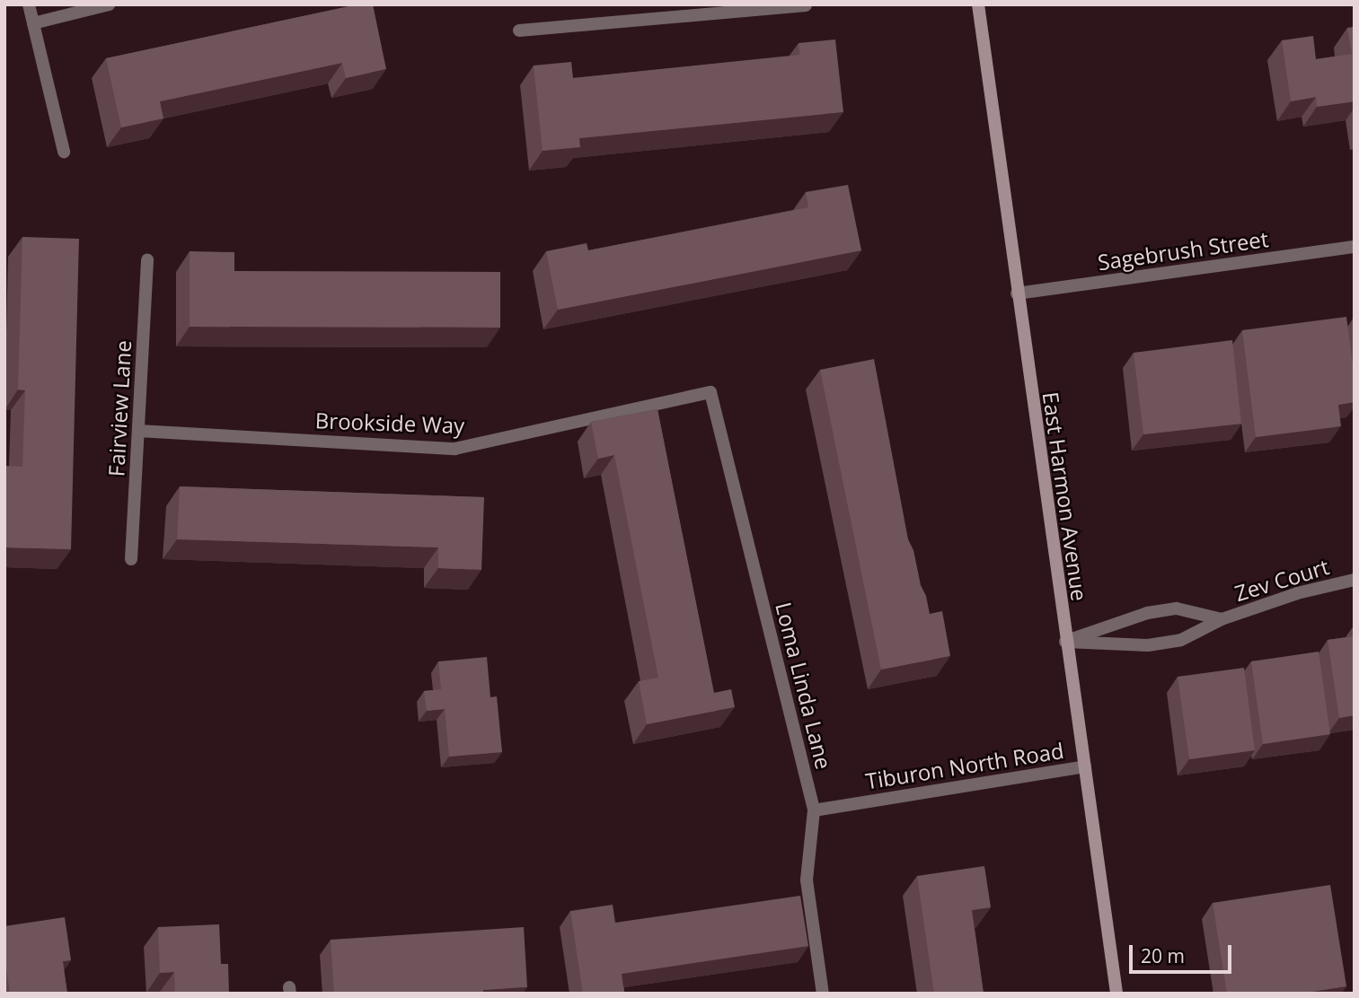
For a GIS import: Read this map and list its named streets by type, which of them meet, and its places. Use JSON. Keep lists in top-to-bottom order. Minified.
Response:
{"streets":{"main road":["East Harmon Avenue"],"street":["Sagebrush Street","Fairview Lane","Brookside Way","Zev Court","Loma Linda Lane","Tiburon North Road"]},"crossings":[["Sagebrush Street","East Harmon Avenue"],["Fairview Lane","Brookside Way"],["Brookside Way","Loma Linda Lane"],["East Harmon Avenue","Zev Court"],["East Harmon Avenue","Tiburon North Road"],["Loma Linda Lane","Tiburon North Road"]],"scale_bar":"20 m"}
